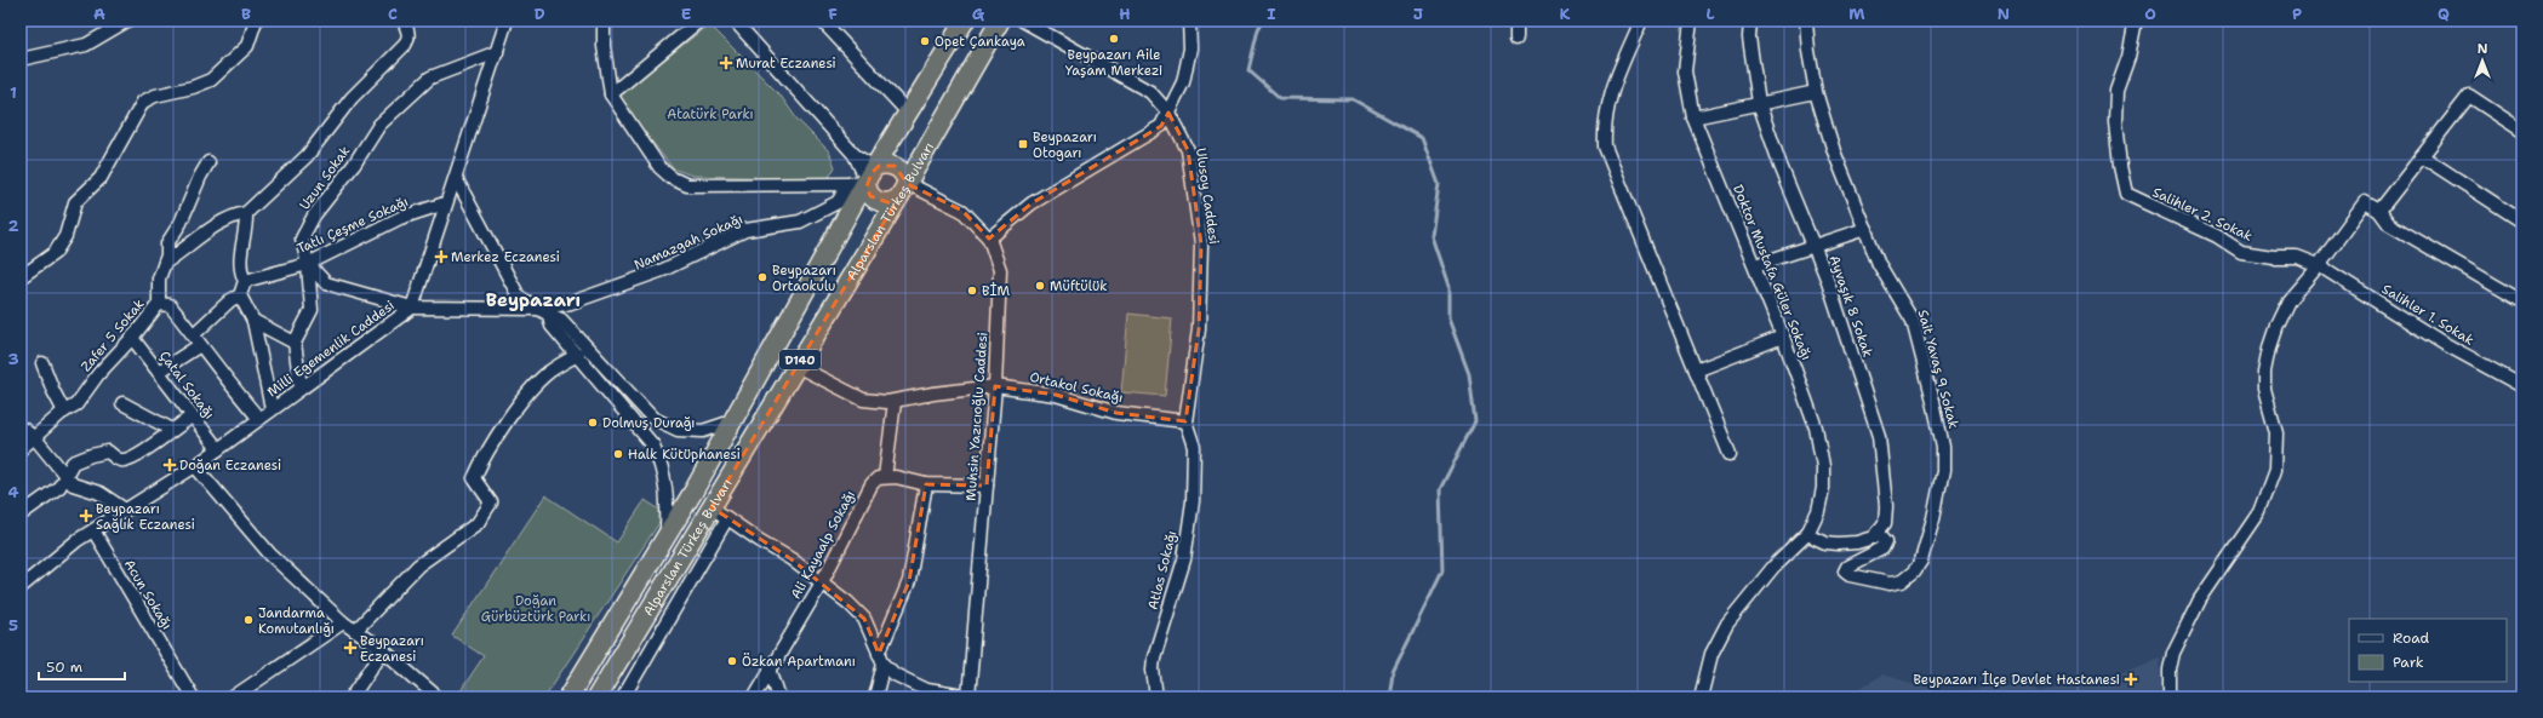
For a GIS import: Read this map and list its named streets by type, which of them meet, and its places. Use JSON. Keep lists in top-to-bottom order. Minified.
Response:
{"streets":{"highway":["Alparslan Türkeş Bulvarı","D140"],"street":["Uzun Sokak","Ulusoy Caddesi","Salihler 2. Sokak","Tatlı Çeşme Sokağı","Namazgah Sokağı","Doktor Mustafa Güler Sokağı","Ayvaşık 8 Sokak","Salihler 1. Sokak","Zafer 5 Sokak","Milli Egemenlik Caddesi","Sait Yavaş 9 Sokak","Çatal Sokağı","Ortakol Sokağı","Muhsin Yazıcıoğlu Caddesi","Ali Kayaalp Sokağı","Atlas Sokağı","Acun Sokağı"]},"crossings":[["Uzun Sokak","Tatlı Çeşme Sokağı"],["Uzun Sokak","Namazgah Sokağı"],["Uzun Sokak","Milli Egemenlik Caddesi"],["Ulusoy Caddesi","Ortakol Sokağı"],["Ulusoy Caddesi","Atlas Sokağı"],["Alparslan Türkeş Bulvarı","Ortakol Sokağı"],["Alparslan Türkeş Bulvarı","Muhsin Yazıcıoğlu Caddesi"],["Salihler 2. Sokak","Salihler 1. Sokak"],["Tatlı Çeşme Sokağı","Namazgah Sokağı"],["Tatlı Çeşme Sokağı","Milli Egemenlik Caddesi"],["Namazgah Sokağı","Milli Egemenlik Caddesi"],["Ayvaşık 8 Sokak","Sait Yavaş 9 Sokak"],["Zafer 5 Sokak","Çatal Sokağı"],["Milli Egemenlik Caddesi","Çatal Sokağı"],["Milli Egemenlik Caddesi","Acun Sokağı"],["Ortakol Sokağı","Muhsin Yazıcıoğlu Caddesi"],["Ortakol Sokağı","Atlas Sokağı"]],"districts":["Beypazarı"],"parks":["Atatürk Parkı","Doğan Gürbüztürk Parkı"],"places":{"other":["Beypazarı Aile Yaşam Merkezi","Opet Çankaya","Beypazarı Ortaokulu","Müftülük","BİM","Dolmuş Durağı","Halk Kütüphanesi","Jandarma Komutanlığı","Özkan Apartmanı"],"health":["Murat Eczanesi","Merkez Eczanesi","Doğan Eczanesi","Beypazarı Sağlık Eczanesi","Beypazarı Eczanesi","Beypazarı İlçe Devlet Hastanesi"],"transit":["Beypazarı Otogarı"]},"legend":["Road","Park"],"scale_bar":"50 m","north":"top","grid":{"columns":["A","B","C","D","E","F","G","H","I","J","K","L","M","N","O","P","Q"],"rows":["1","2","3","4","5"]}}
